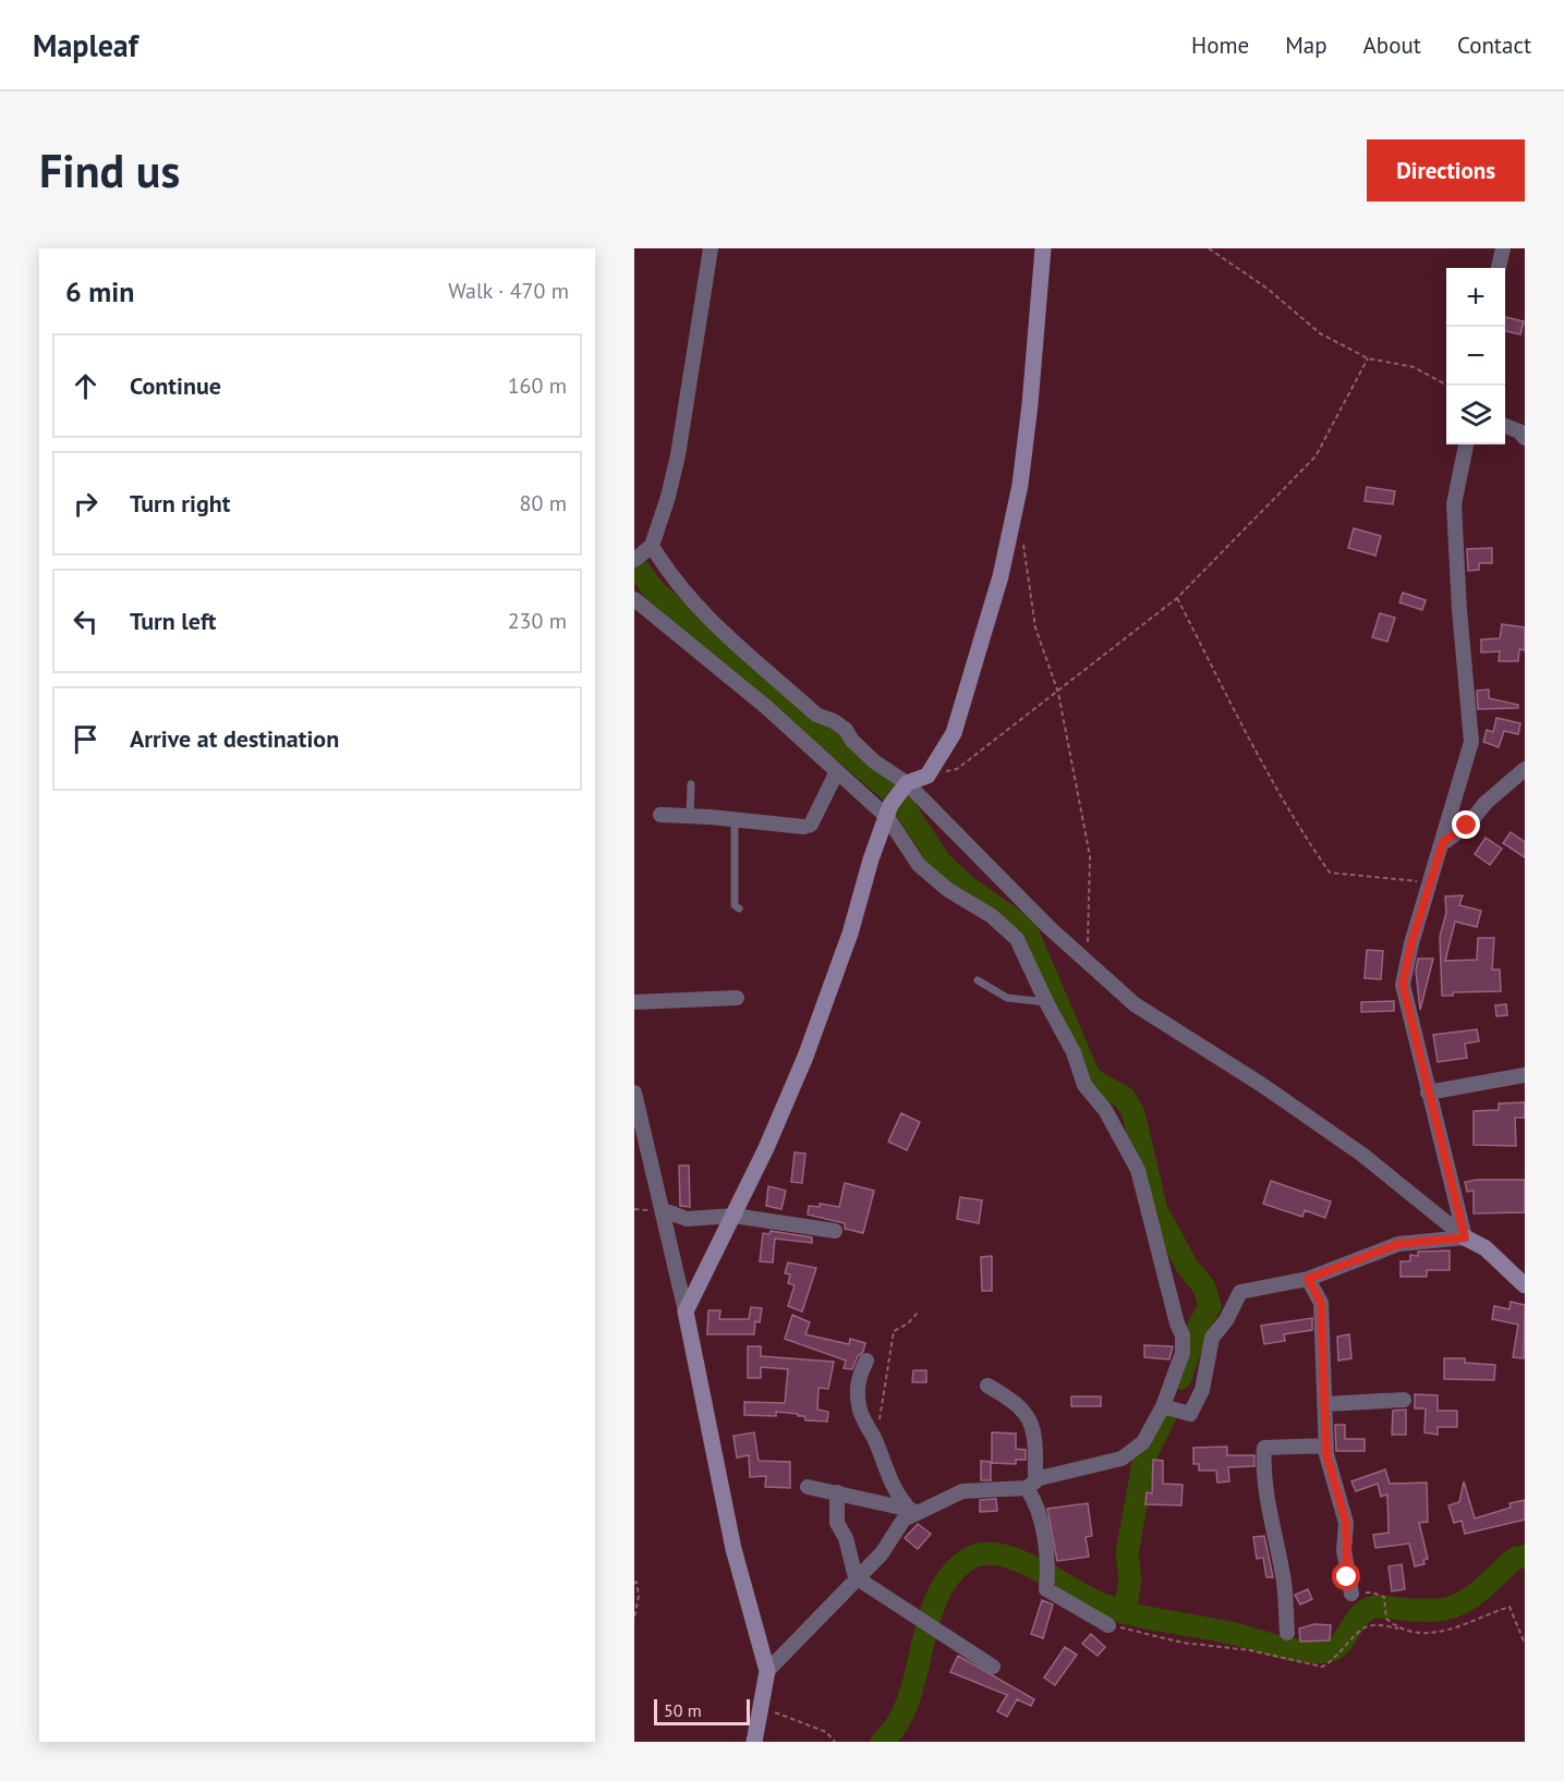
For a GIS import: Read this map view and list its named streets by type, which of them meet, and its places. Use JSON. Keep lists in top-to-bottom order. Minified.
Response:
{"scale_bar":"50 m","page":{"header":"Mapleaf","nav":["Home","Map","About","Contact"],"buttons":"Directions","title":"Find us","heading":["6 min","Walk · 470 m"],"map_buttons":["+","−"],"list":[["Continue","160 m"],["Turn right","80 m"],["Turn left","230 m"],"Arrive at destination"],"scale":"50 m"}}
